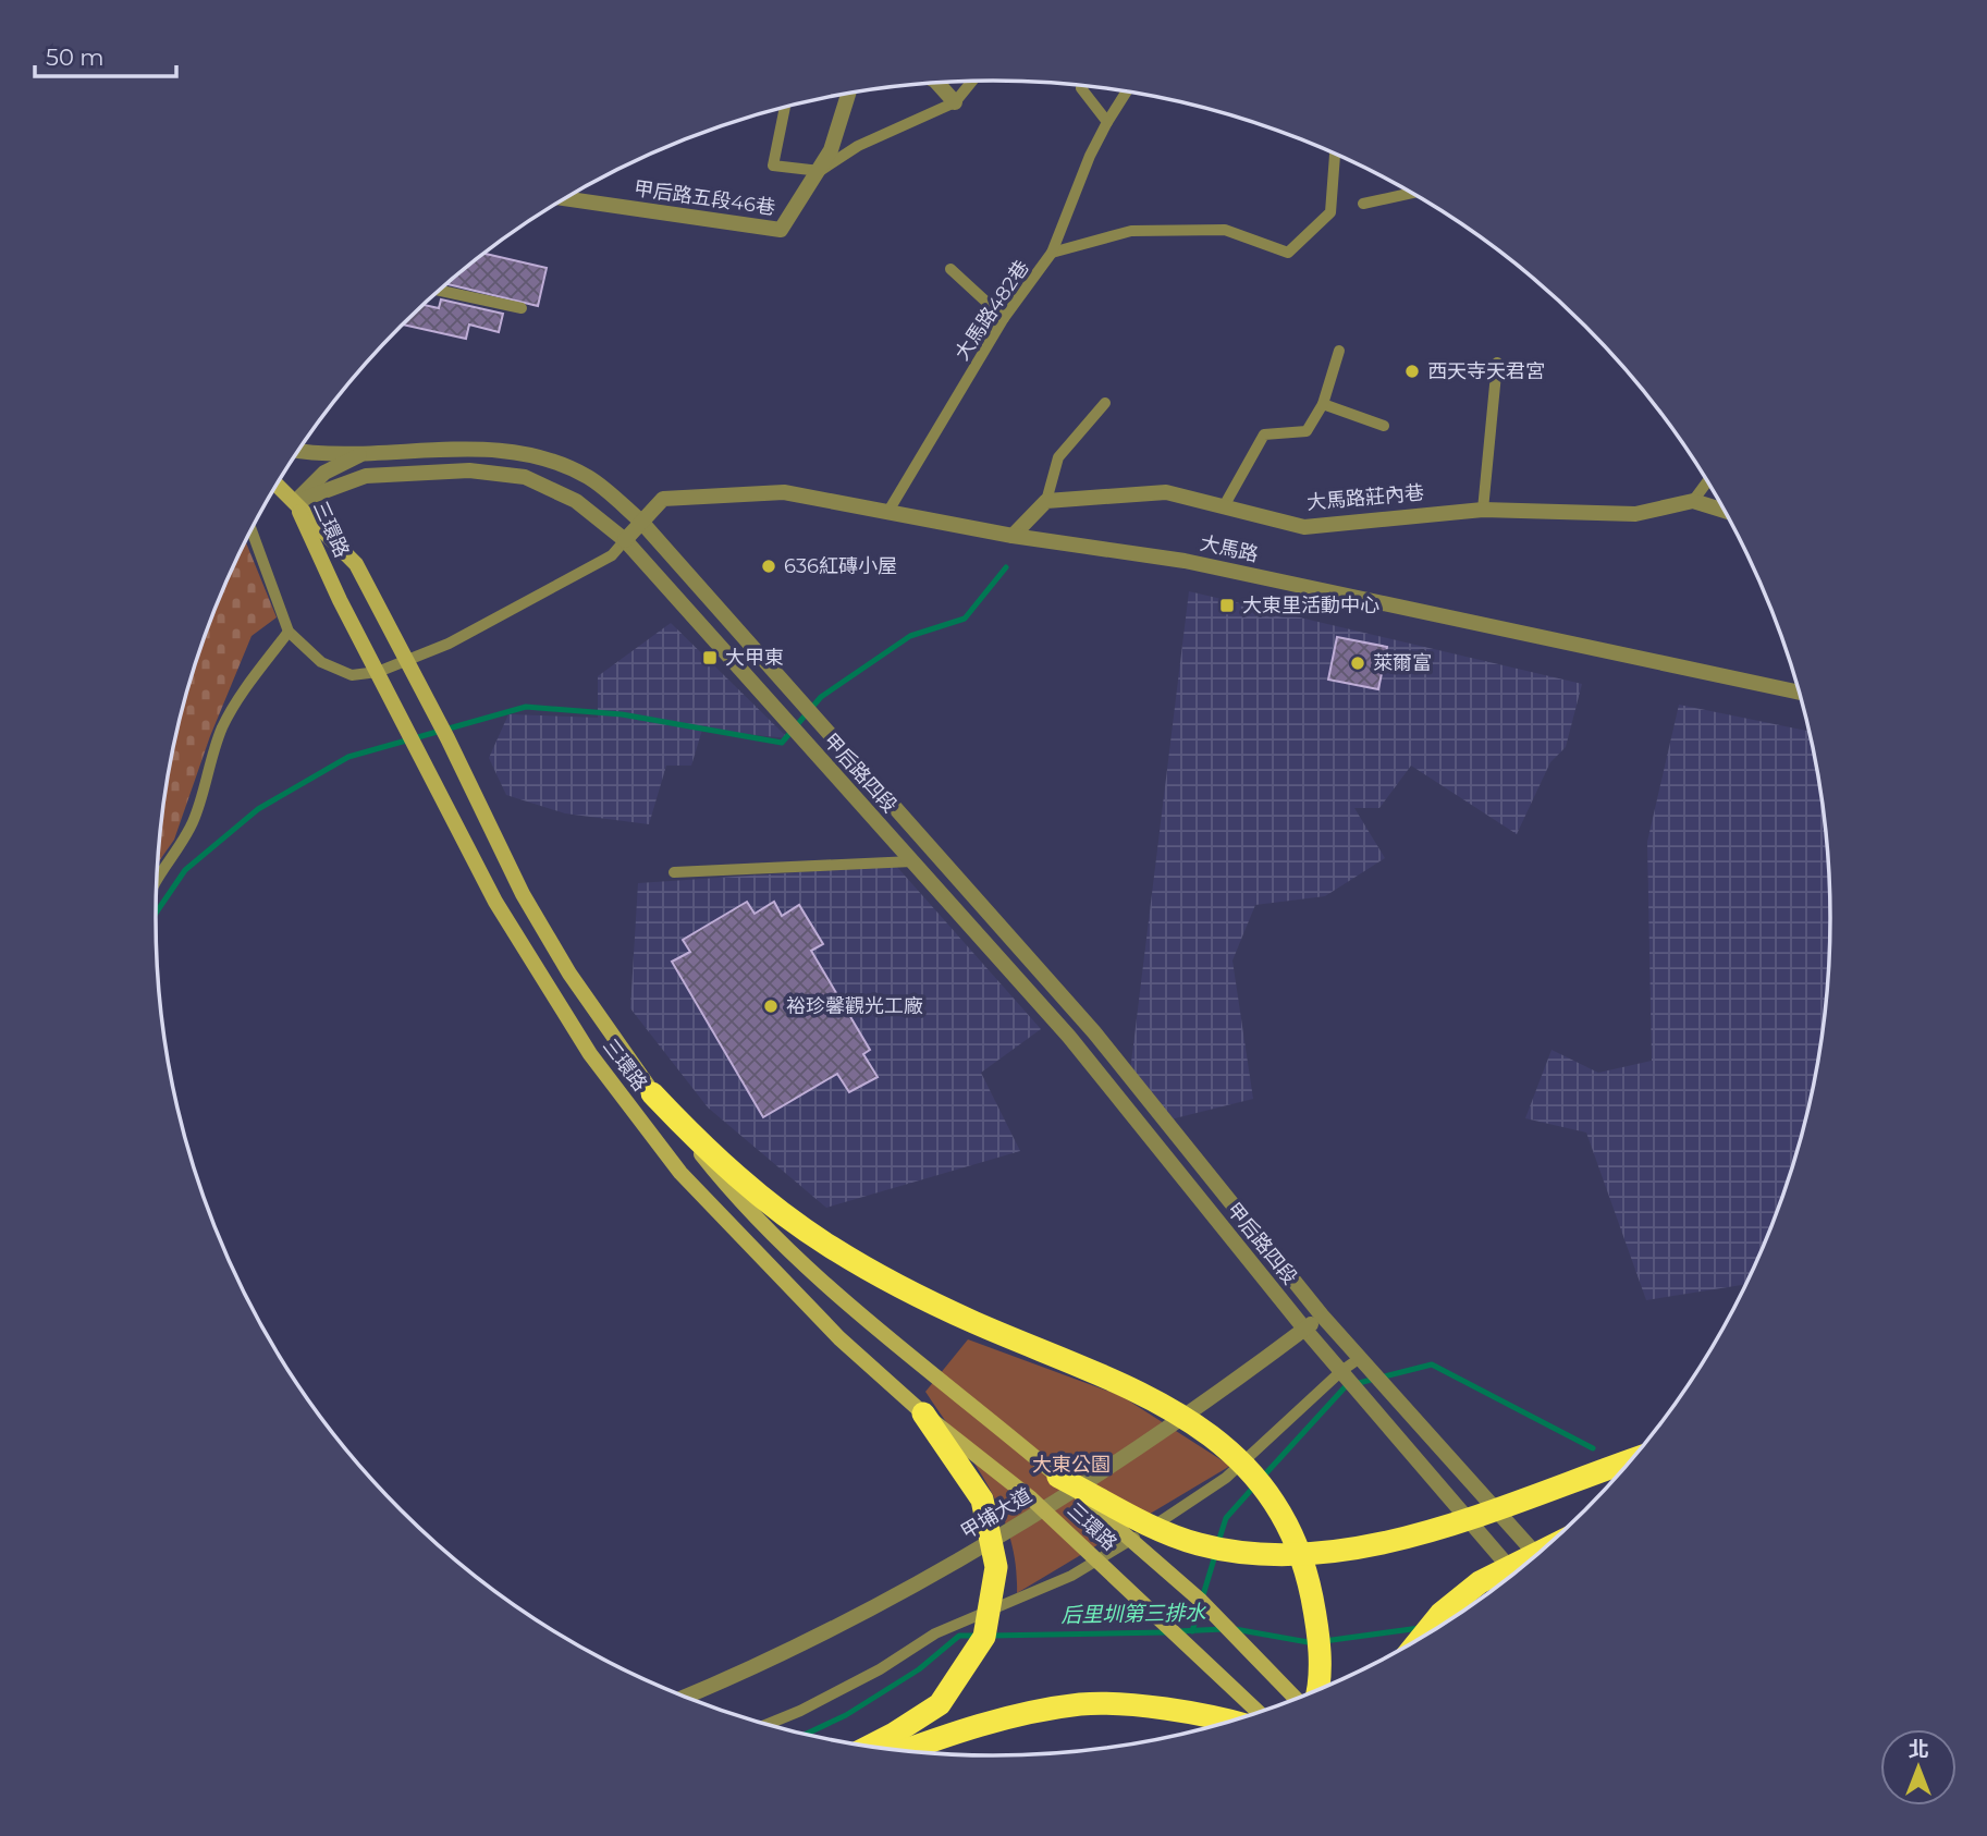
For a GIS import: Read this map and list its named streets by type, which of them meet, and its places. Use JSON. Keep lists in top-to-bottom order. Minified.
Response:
{"streets":{"main road":["三環路"],"street":["甲后路五段46巷","大馬路莊內巷","大馬路","甲后路四段","甲埔大道"],"lane":["大馬路482巷"]},"crossings":[["大馬路482巷","大馬路"],["三環路","甲后路四段"],["大馬路","甲后路四段"],["甲后路四段","甲埔大道"]],"water":["后里圳第三排水"],"parks":["大東公園"],"places":{"other":["西天寺天君宮","636紅磚小屋","萊爾富","裕珍馨觀光工廠"],"transit":["大東里活動中心","大甲東"]},"scale_bar":"50 m","north":"top"}
